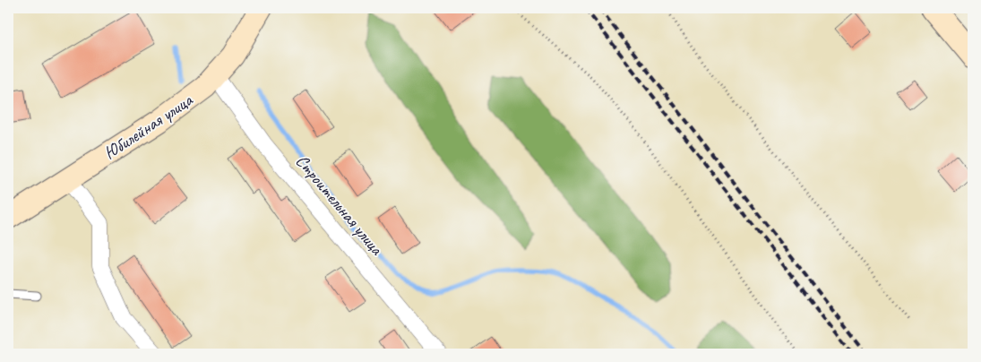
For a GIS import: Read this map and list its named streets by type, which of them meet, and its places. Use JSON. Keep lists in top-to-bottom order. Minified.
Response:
{"streets":{"main road":["Юбилейная улица"],"street":["Строительная улица"]},"crossings":[["Юбилейная улица","Строительная улица"]]}
